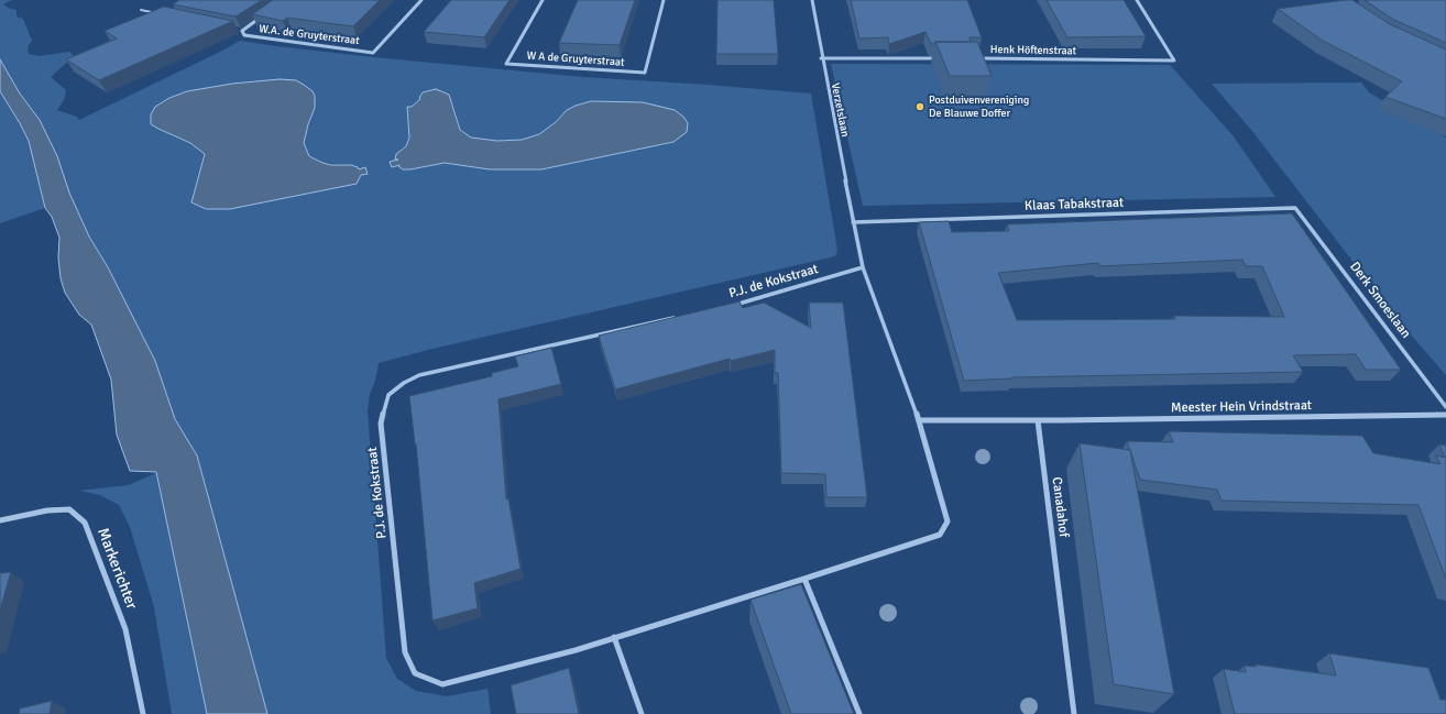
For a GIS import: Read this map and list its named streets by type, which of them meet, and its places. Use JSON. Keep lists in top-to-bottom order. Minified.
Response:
{"streets":{"street":["W.A. de Gruyterstraat","Henk Höftenstraat","W A de Gruyterstraat","Verzetslaan","Klaas Tabakstraat","P.J. de Kokstraat","Derk Smoeslaan","Meester Hein Vrindstraat","Canadahof","Markerichter"]},"crossings":[["Verzetslaan","Klaas Tabakstraat"],["Klaas Tabakstraat","Derk Smoeslaan"],["Meester Hein Vrindstraat","Canadahof"]],"places":["Postduivenvereniging De Blauwe Doffer"]}
